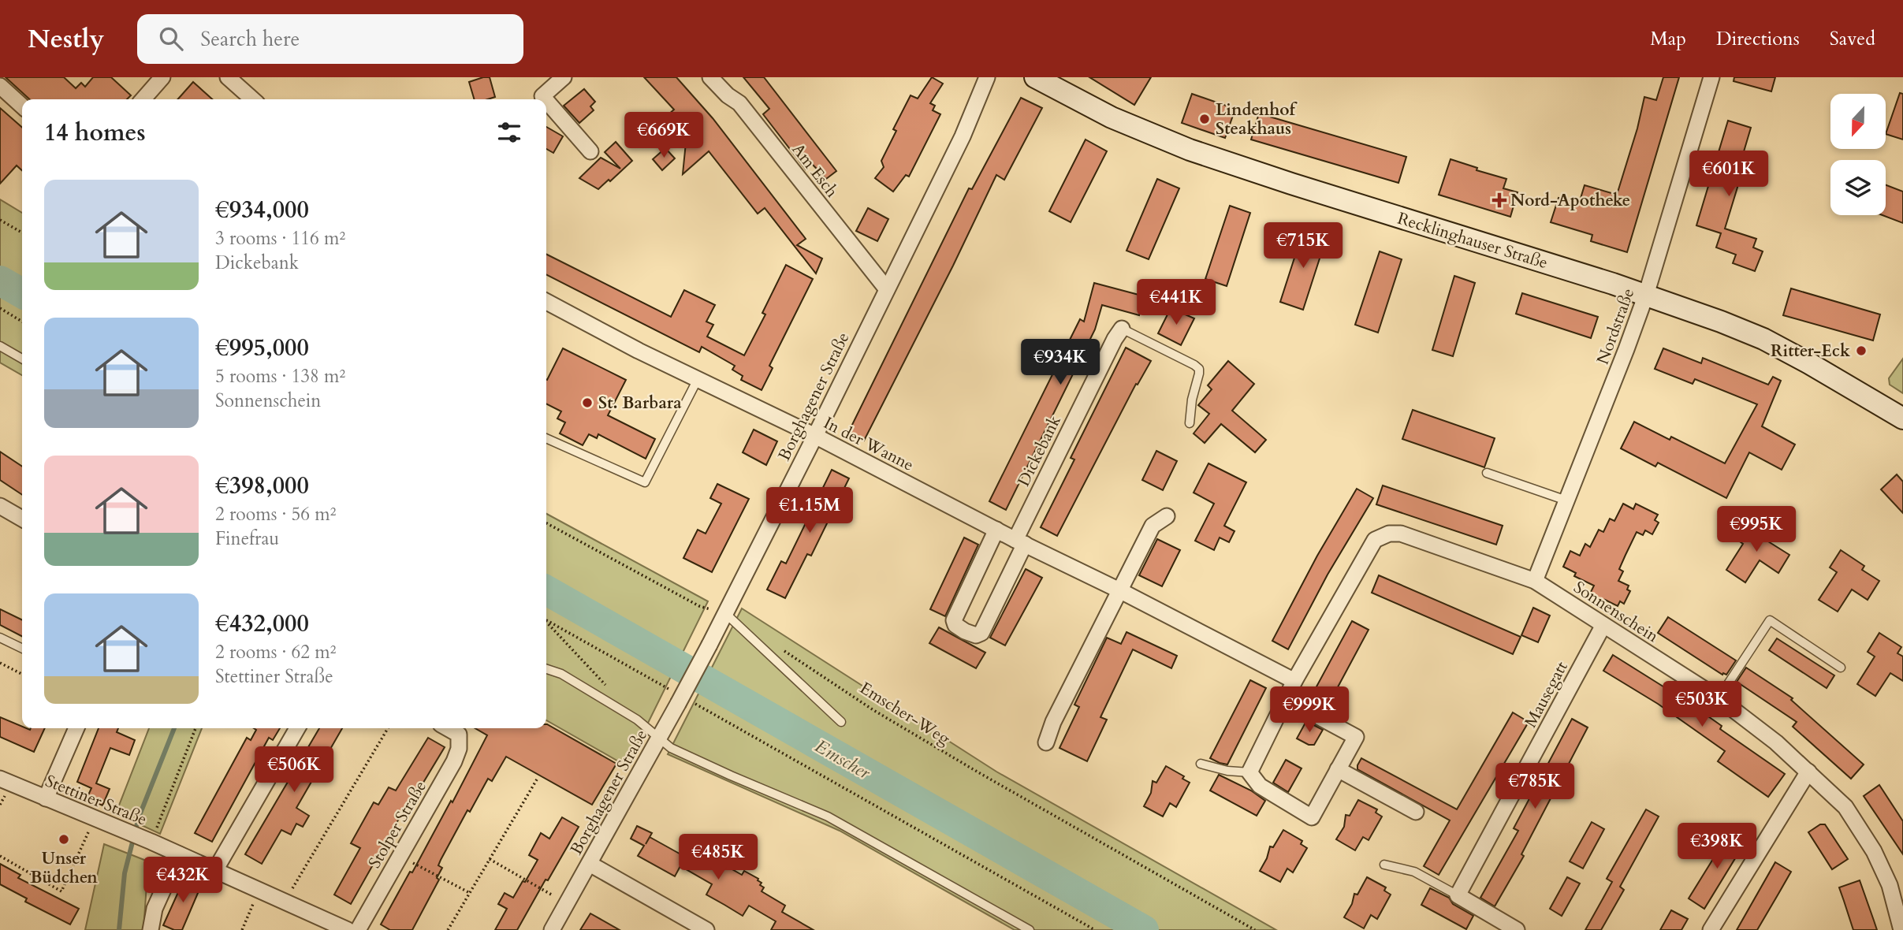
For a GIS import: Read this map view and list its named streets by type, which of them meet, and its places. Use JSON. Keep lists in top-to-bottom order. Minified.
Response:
{"streets":{"street":["Am Esch","Recklinghauser Straße","Nordstraße","Borghagener Straße","In der Wanne","Dickebank","Sonnenschein","Mausegatt","Stettiner Straße","Stolper Straße"],"path":["Emscher-Weg"]},"crossings":[["Am Esch","Borghagener Straße"],["Recklinghauser Straße","Nordstraße"],["Nordstraße","Sonnenschein"],["Borghagener Straße","In der Wanne"],["In der Wanne","Dickebank"],["In der Wanne","Sonnenschein"],["Sonnenschein","Mausegatt"]],"water":["Emscher"],"places":{"other":["Lindenhof Steakhaus","Ritter-Eck","St. Barbara","Unser Büdchen"],"health":["Nord-Apotheke"]},"north":"bottom","page":{"header":"Nestly","search":"Search here","nav":["Map","Directions","Saved"],"heading":"14 homes","price":["€669K","€601K","€715K","€441K","€934K","€1.15M","€995K","€503K","€999K","€506K","€785K","€398K","€485K","€432K"],"list":[{"name":"€934,000","note":"3 rooms · 116 m² · Dickebank"},{"name":"€995,000","note":"5 rooms · 138 m² · Sonnenschein"},{"name":"€398,000","note":"2 rooms · 56 m² · Finefrau"},{"name":"€432,000","note":"2 rooms · 62 m² · Stettiner Straße"}]}}
